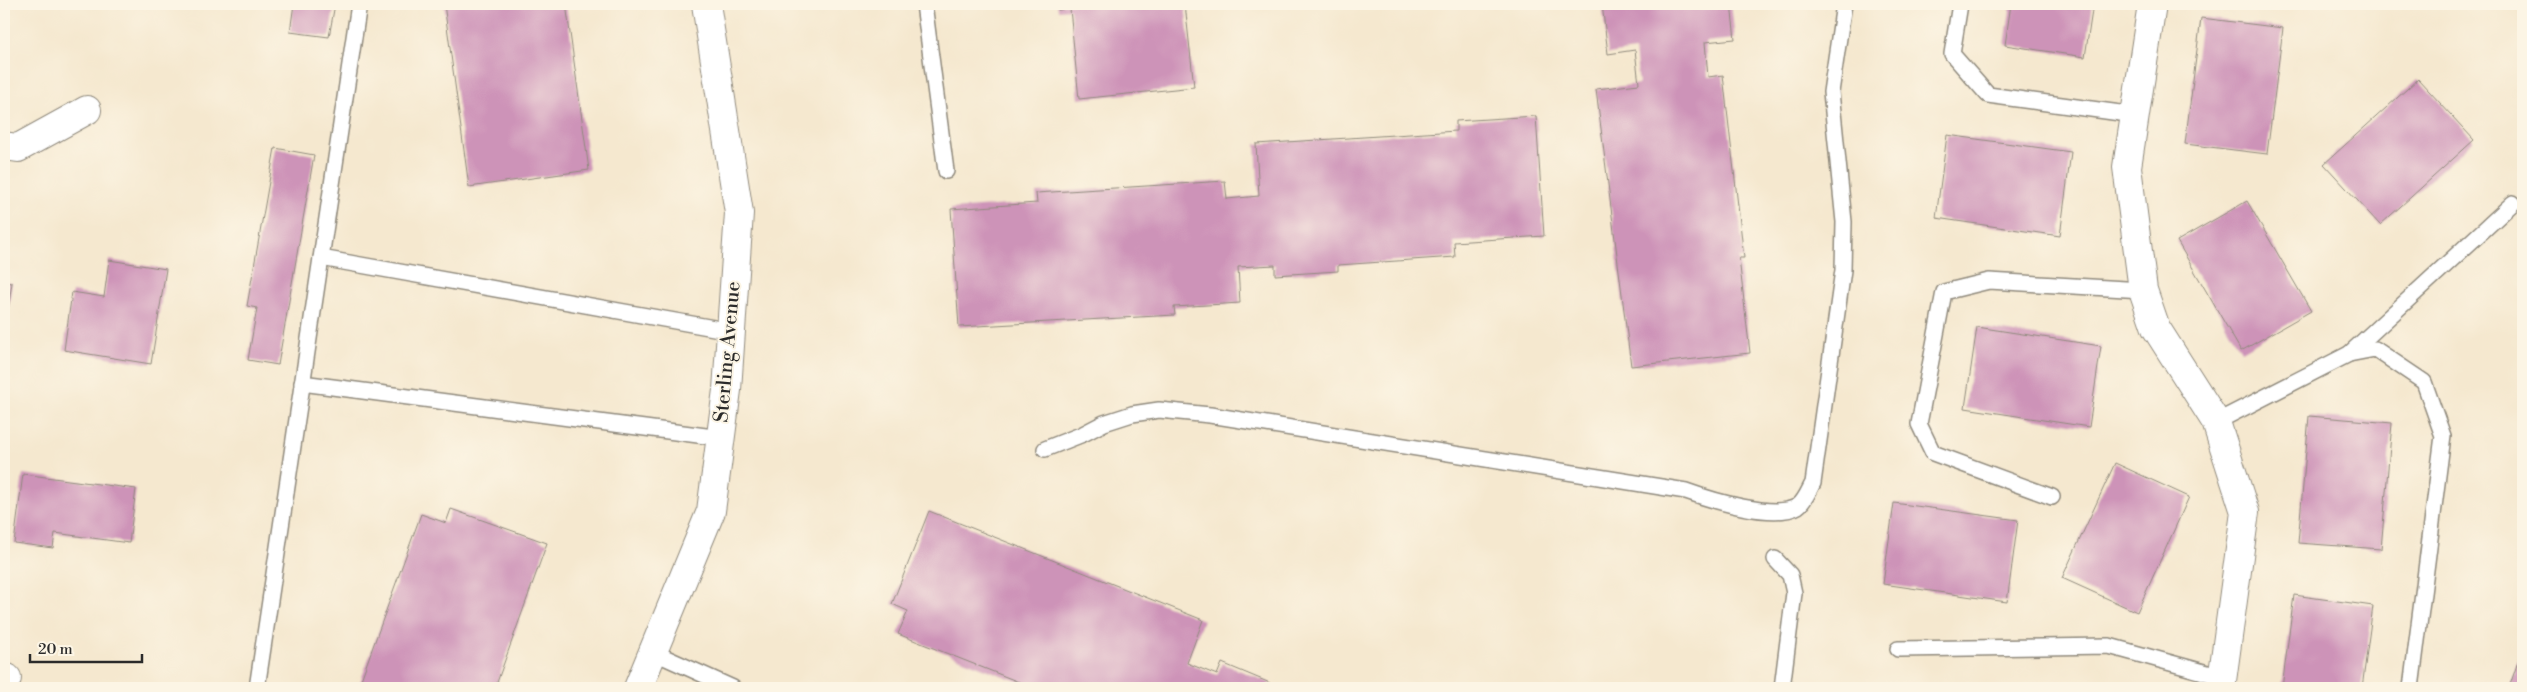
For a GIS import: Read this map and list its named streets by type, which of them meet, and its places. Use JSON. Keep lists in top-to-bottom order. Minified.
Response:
{"streets":{"street":["Sterling Avenue"]},"scale_bar":"20 m"}
